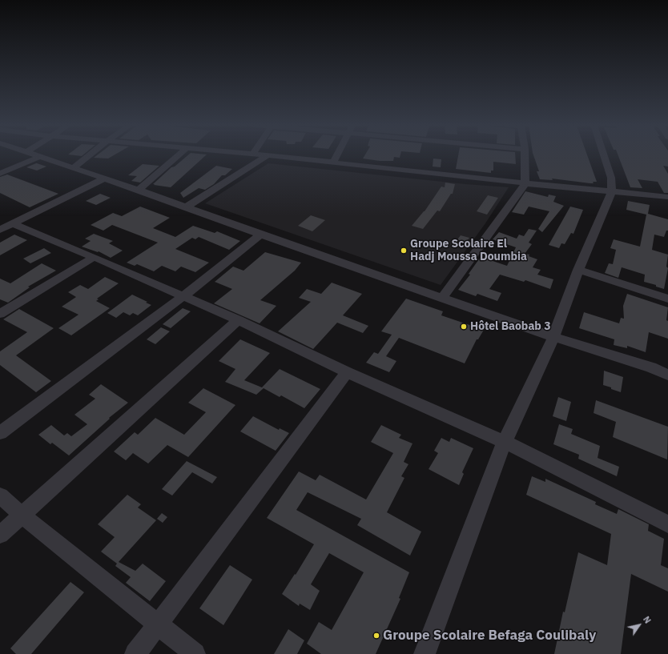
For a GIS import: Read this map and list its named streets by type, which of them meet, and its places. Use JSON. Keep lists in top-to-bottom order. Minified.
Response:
{"places":["Groupe Scolaire El Hadj Moussa Doumbia","Hôtel Baobab 3","Groupe Scolaire Befaga Coulibaly"],"north":"top right"}
